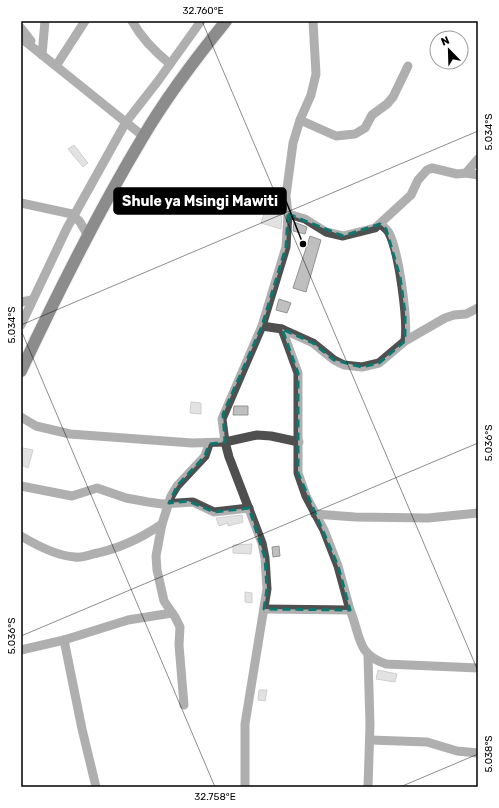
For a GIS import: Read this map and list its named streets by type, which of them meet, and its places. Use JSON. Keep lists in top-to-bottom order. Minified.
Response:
{"places":["Shule ya Msingi Mawiti"],"north":"top left","coordinates":["32.760°E","5.034°S","5.036°S","5.038°S","32.758°E"]}
